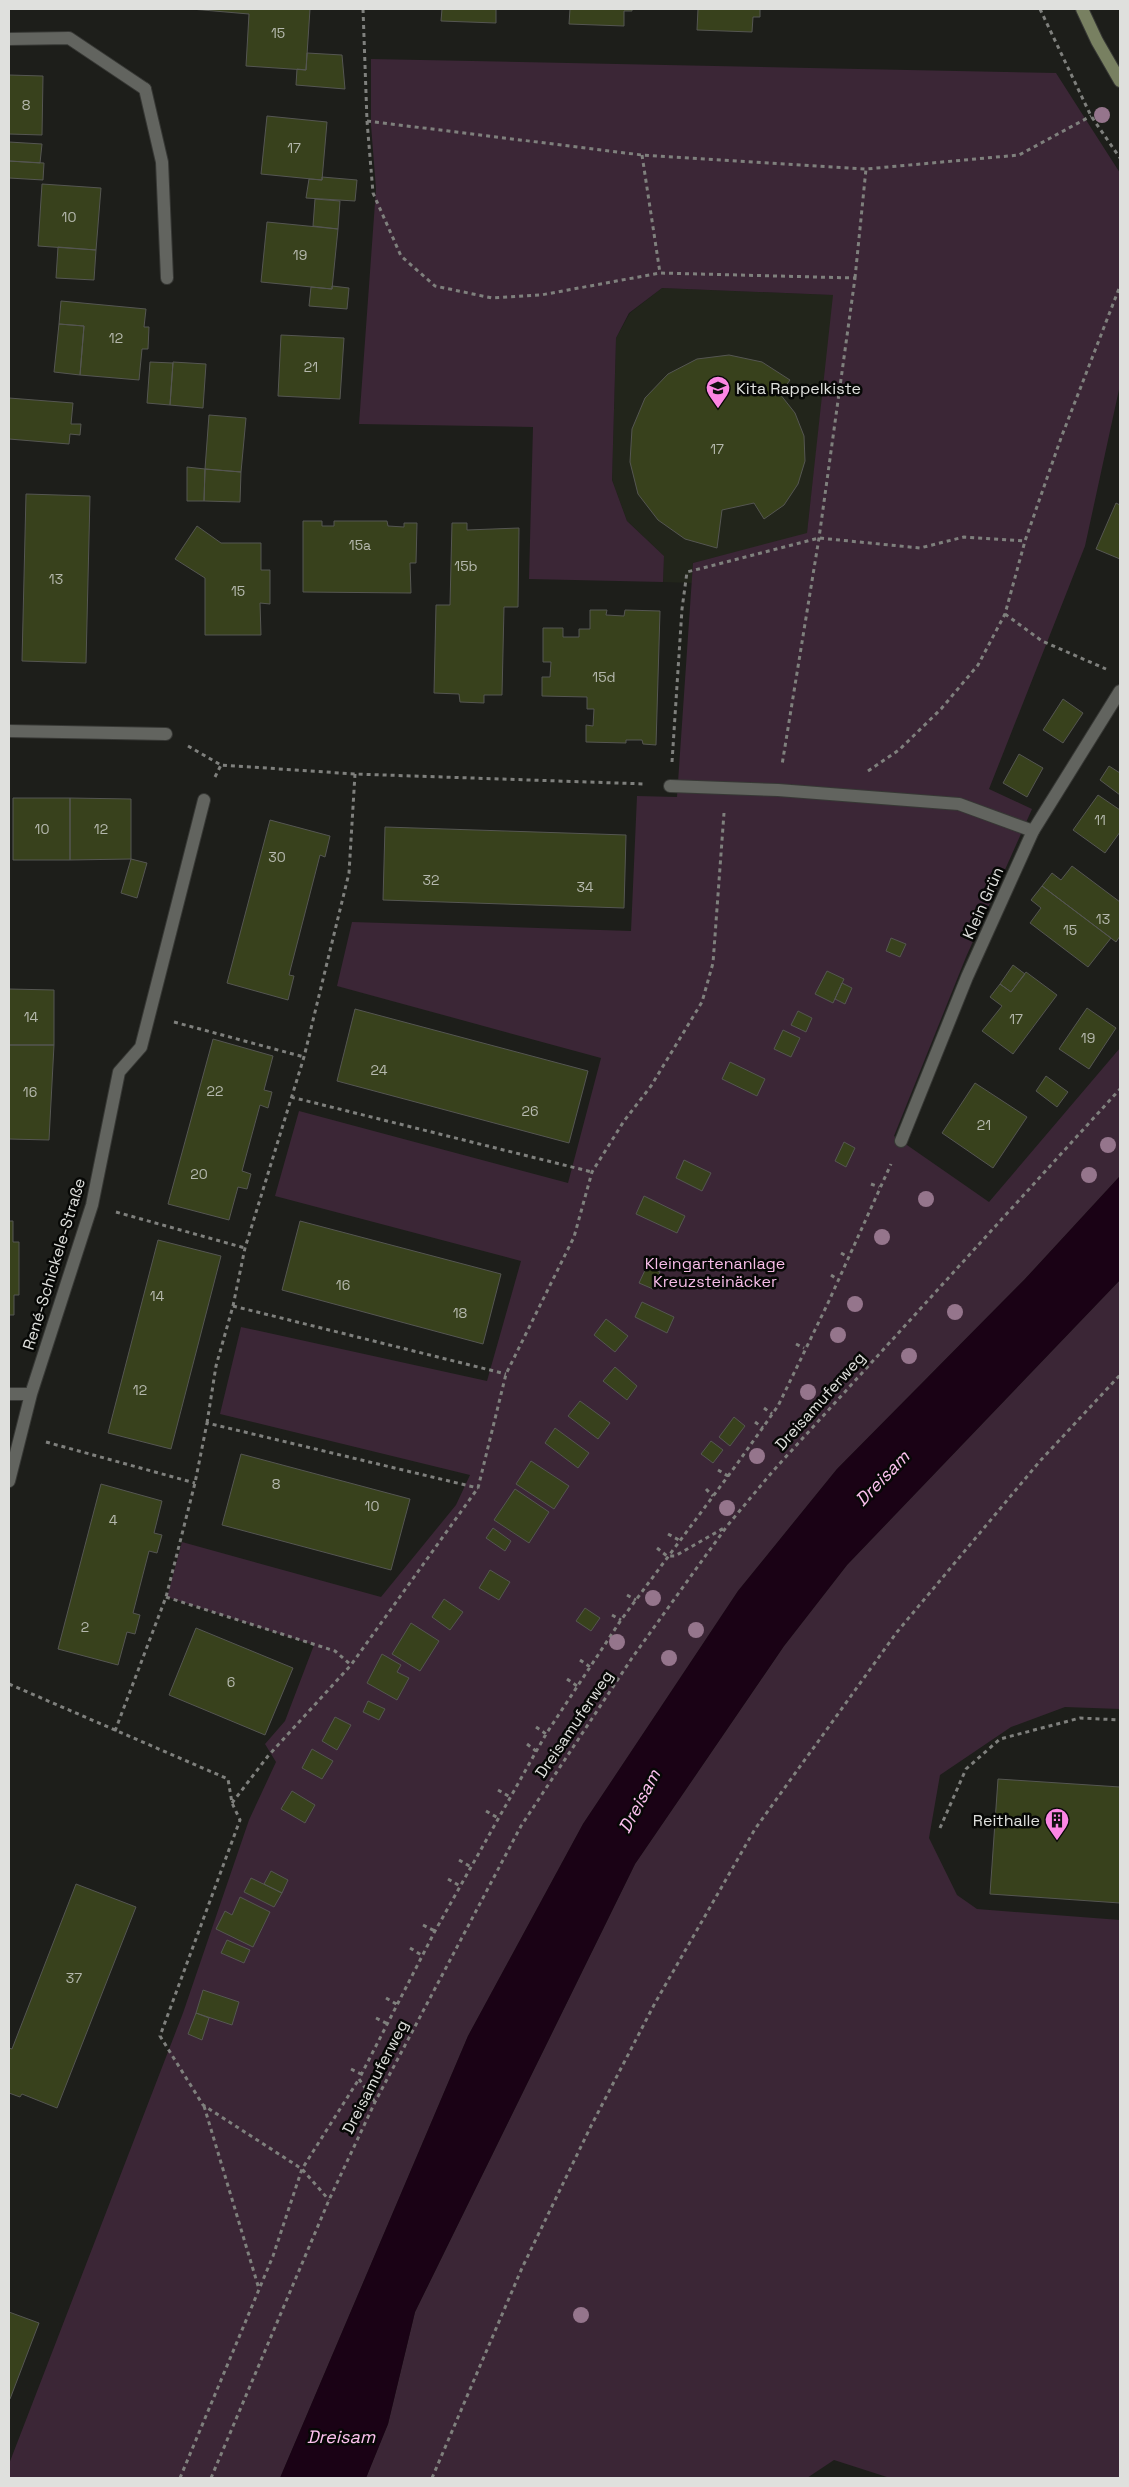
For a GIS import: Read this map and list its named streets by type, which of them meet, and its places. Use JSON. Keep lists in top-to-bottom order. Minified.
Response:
{"streets":{"street":["Klein Grün","René-Schickele-Straße"],"path":["Dreisamuferweg"]},"water":["Dreisam"],"parks":["Kleingartenanlage Kreuzsteinäcker"],"places":{"school or university":["Kita Rappelkiste"],"building":["Reithalle"]},"house_numbers":["15","8","17","10","19","12","21","17","15a","15b","13","15","15d","11","10","12","30","32","34","13","15","14","17","19","24","22","16","26","21","20","16","14","18","12","8","10","4","2","6","37"]}
